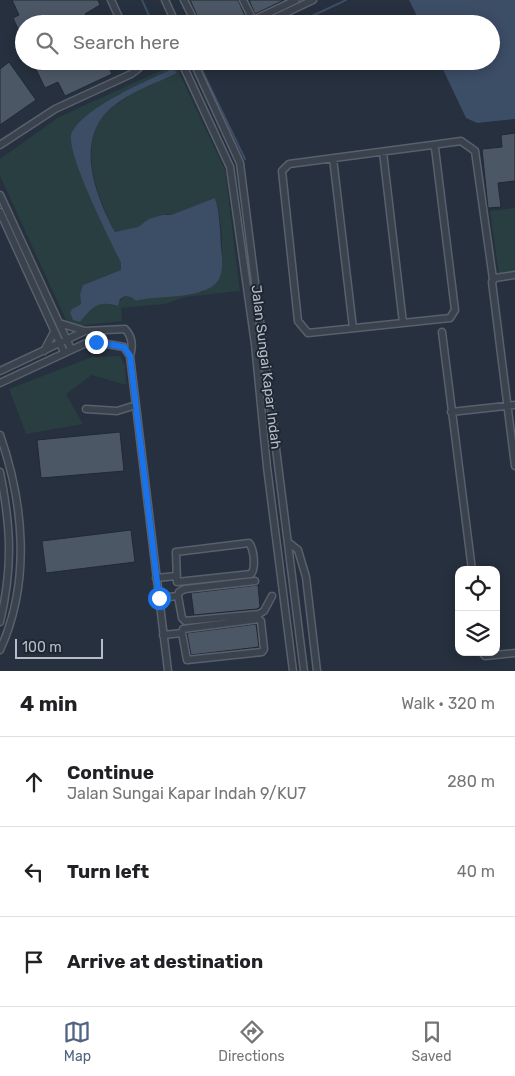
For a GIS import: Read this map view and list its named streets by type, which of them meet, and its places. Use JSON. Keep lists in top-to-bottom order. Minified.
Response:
{"streets":{"street":["Jalan Sungai Kapar Indah"]},"scale_bar":"100 m","page":{"search":"Search here","scale":"100 m","heading":["4 min","Walk · 320 m"],"list":[["Continue","Jalan Sungai Kapar Indah 9/KU7","280 m"],["Turn left","40 m"],"Arrive at destination"],"nav":["Map","Directions","Saved"]}}
